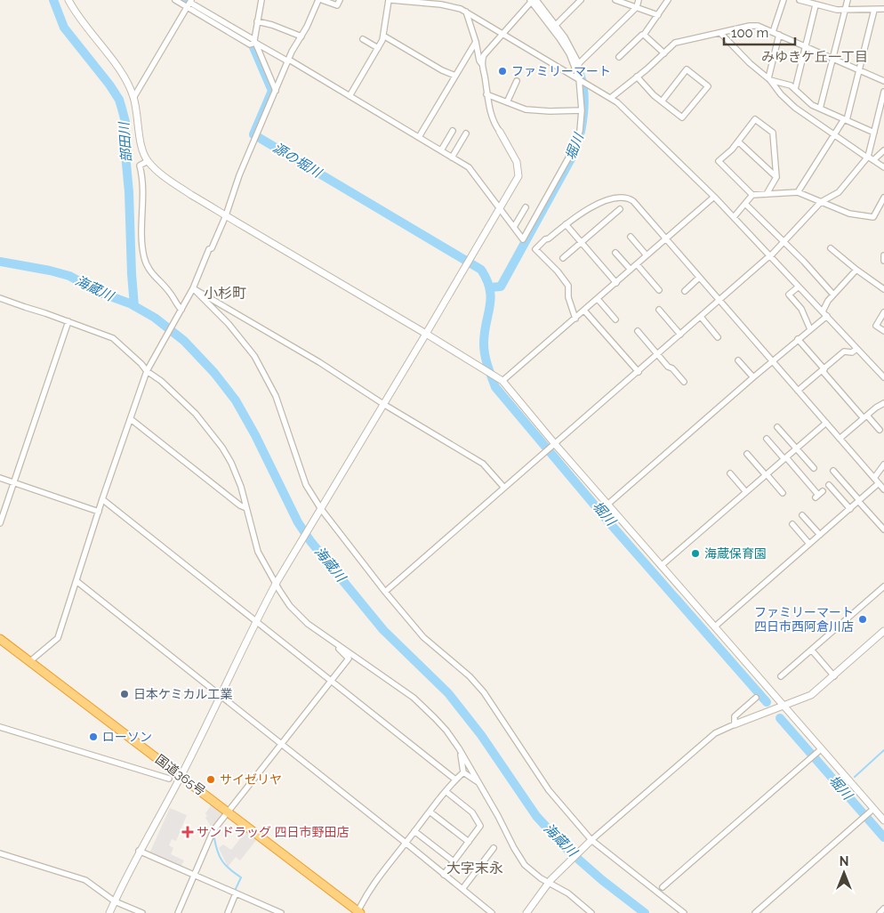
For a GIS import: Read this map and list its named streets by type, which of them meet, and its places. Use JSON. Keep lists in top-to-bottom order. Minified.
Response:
{"streets":{"highway":["国道365号"]},"districts":["みゆきケ丘一丁目","小杉町","大字末永"],"water":["部田川","堀川","源の堀川","海蔵川"],"places":{"other":["ファミリーマート","海蔵保育園","ファミリーマート 四日市西阿倉川店","日本ケミカル工業","ローソン","サイゼリヤ"],"health":["サンドラッグ 四日市野田店"]},"scale_bar":"100 m","north":"top"}
